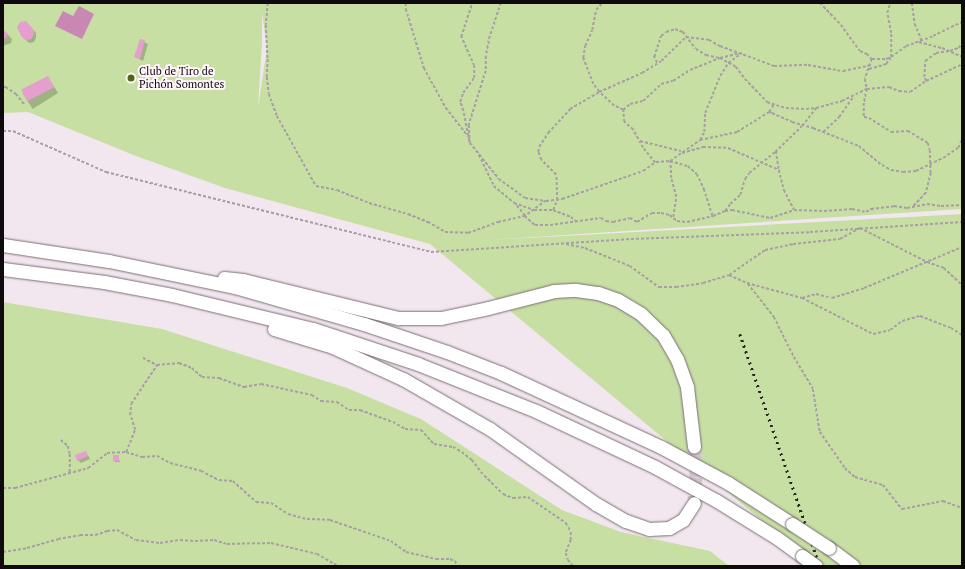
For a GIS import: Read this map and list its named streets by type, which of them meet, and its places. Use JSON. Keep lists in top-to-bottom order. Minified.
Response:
{"places":["Club de Tiro de Pichón Somontes"]}
